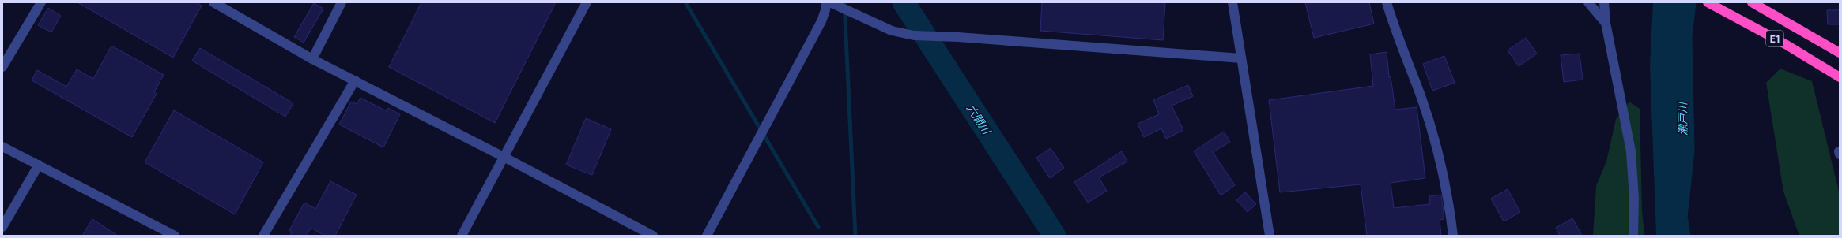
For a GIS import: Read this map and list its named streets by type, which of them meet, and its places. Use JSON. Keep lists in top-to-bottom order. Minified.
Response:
{"streets":{"highway":["E1"]},"water":["六間川","瀬戸川"]}
